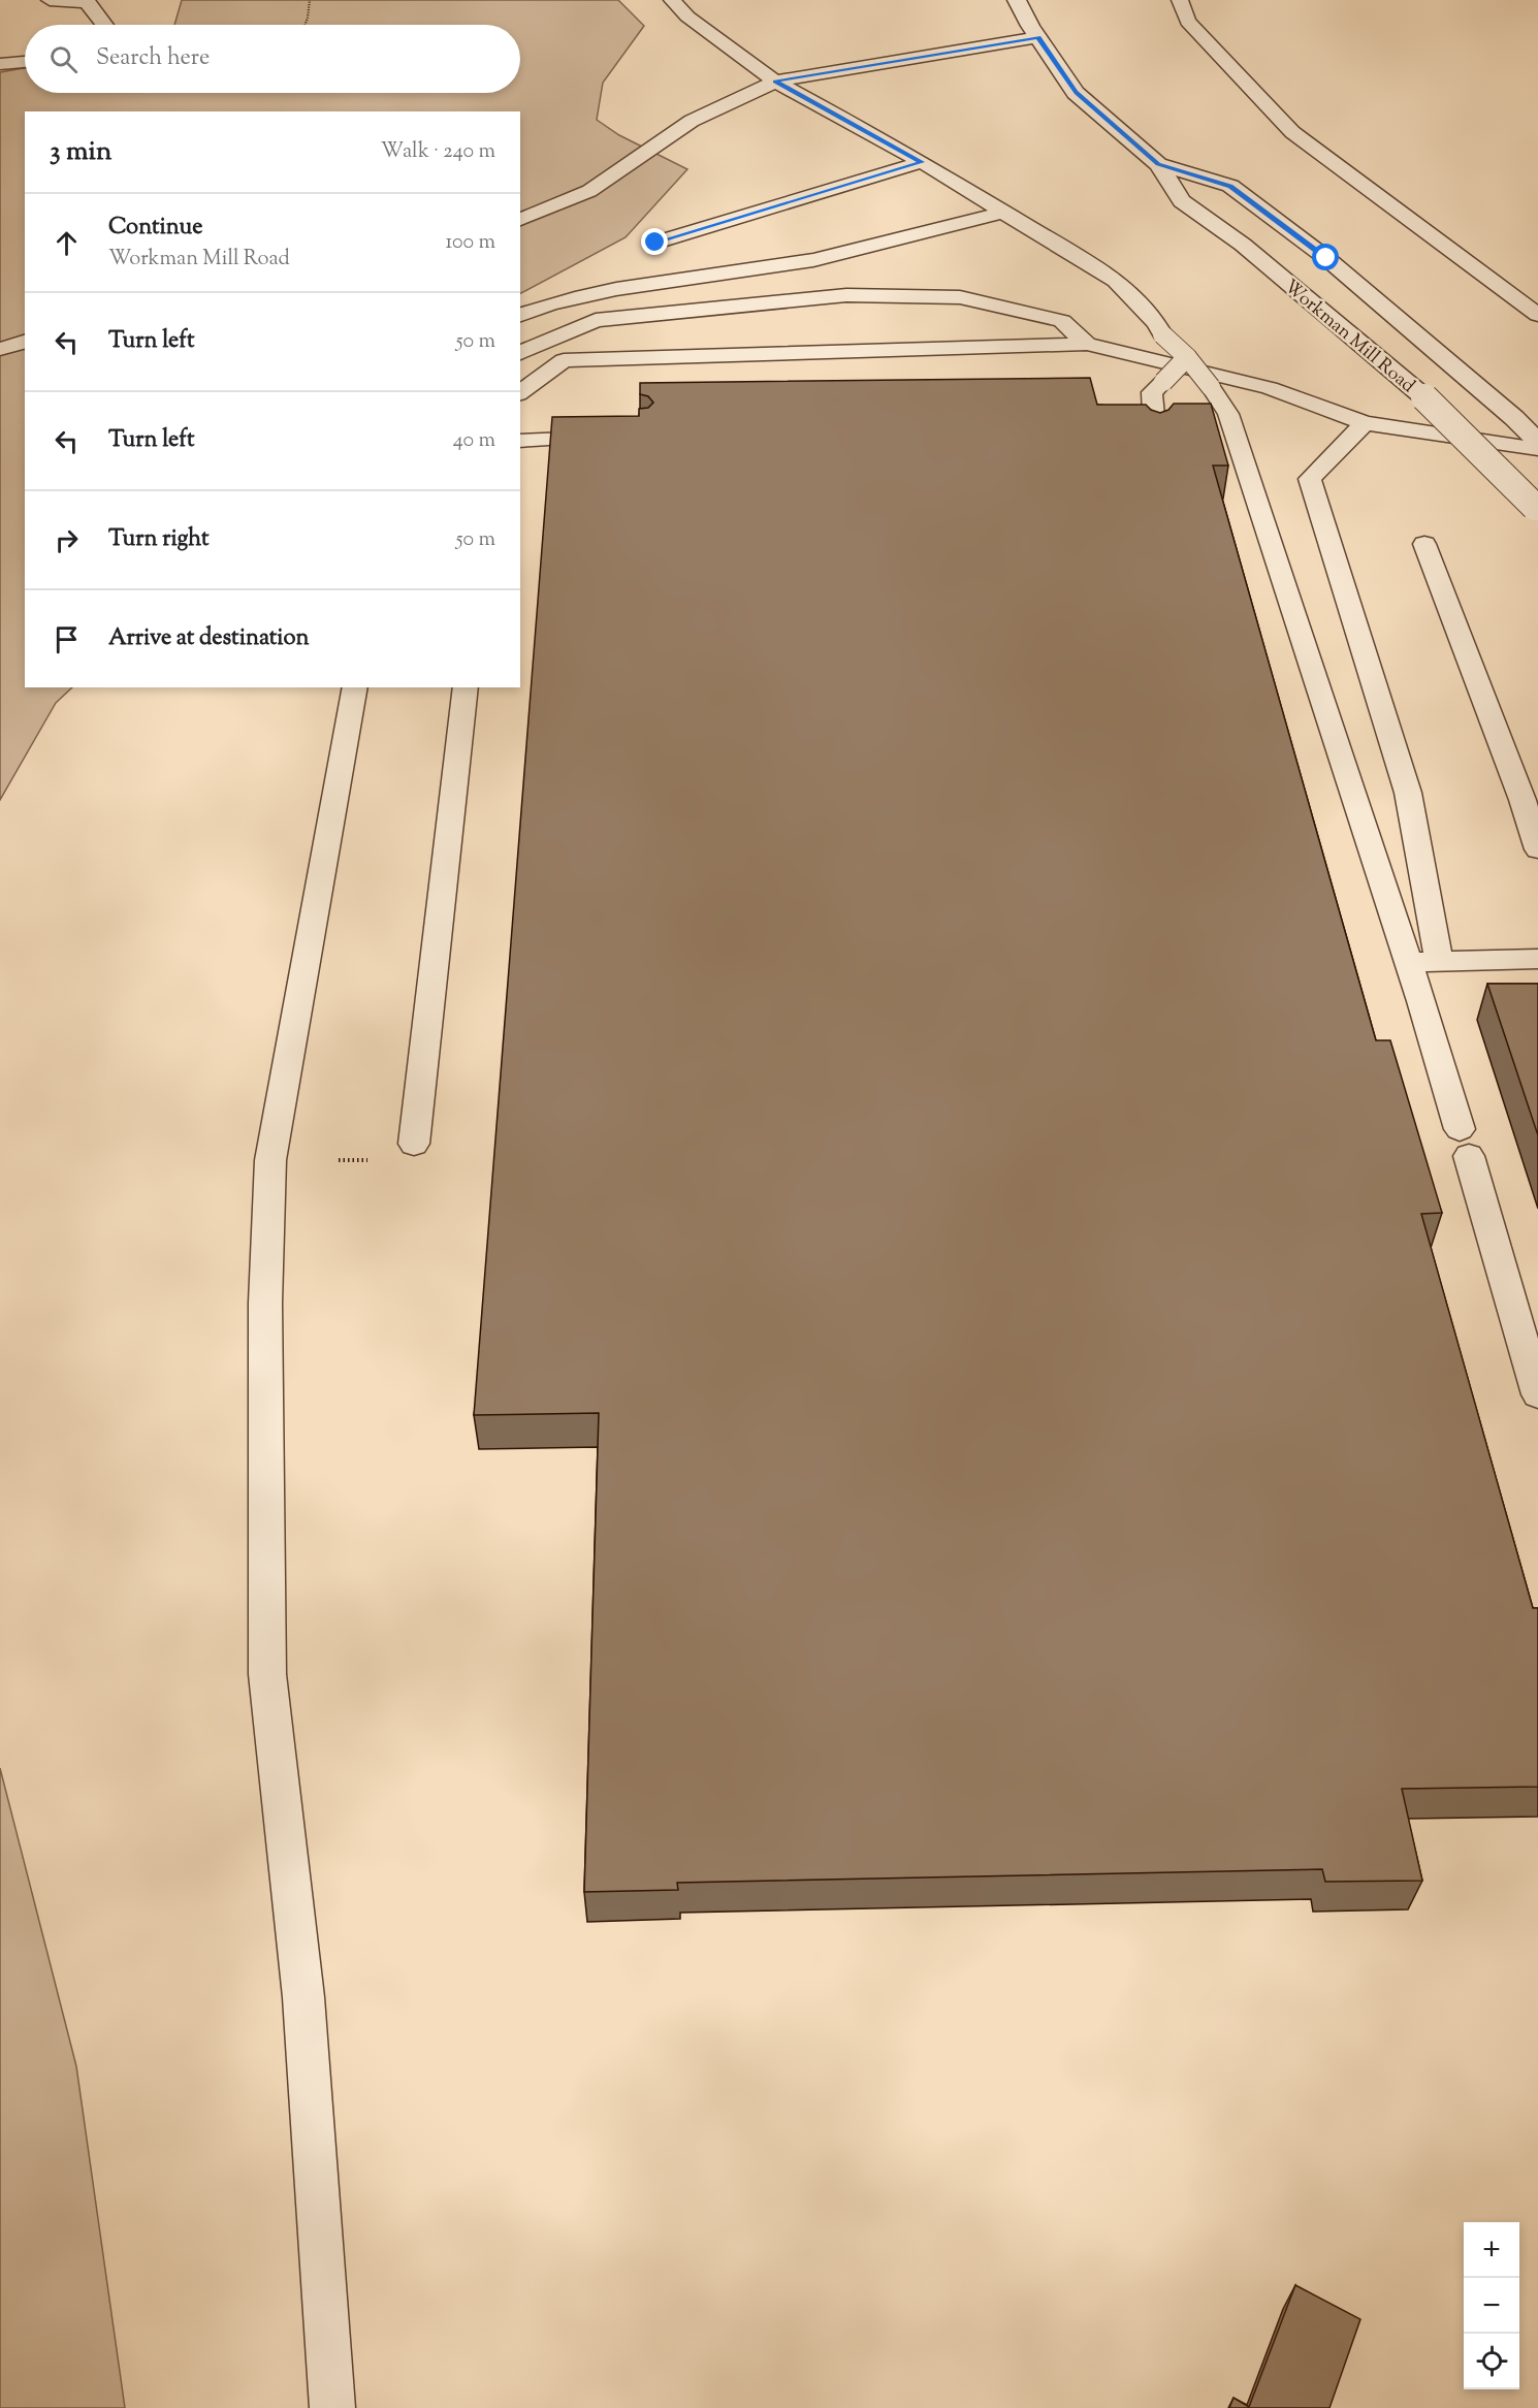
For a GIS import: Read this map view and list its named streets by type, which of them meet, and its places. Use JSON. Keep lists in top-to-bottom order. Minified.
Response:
{"streets":{"street":["Workman Mill Road"]},"page":{"search":"Search here","heading":["3 min","Walk · 240 m"],"list":[["Continue","Workman Mill Road","100 m"],["Turn left","50 m"],["Turn left","40 m"],["Turn right","50 m"],"Arrive at destination"],"map_buttons":["+","−"]}}
